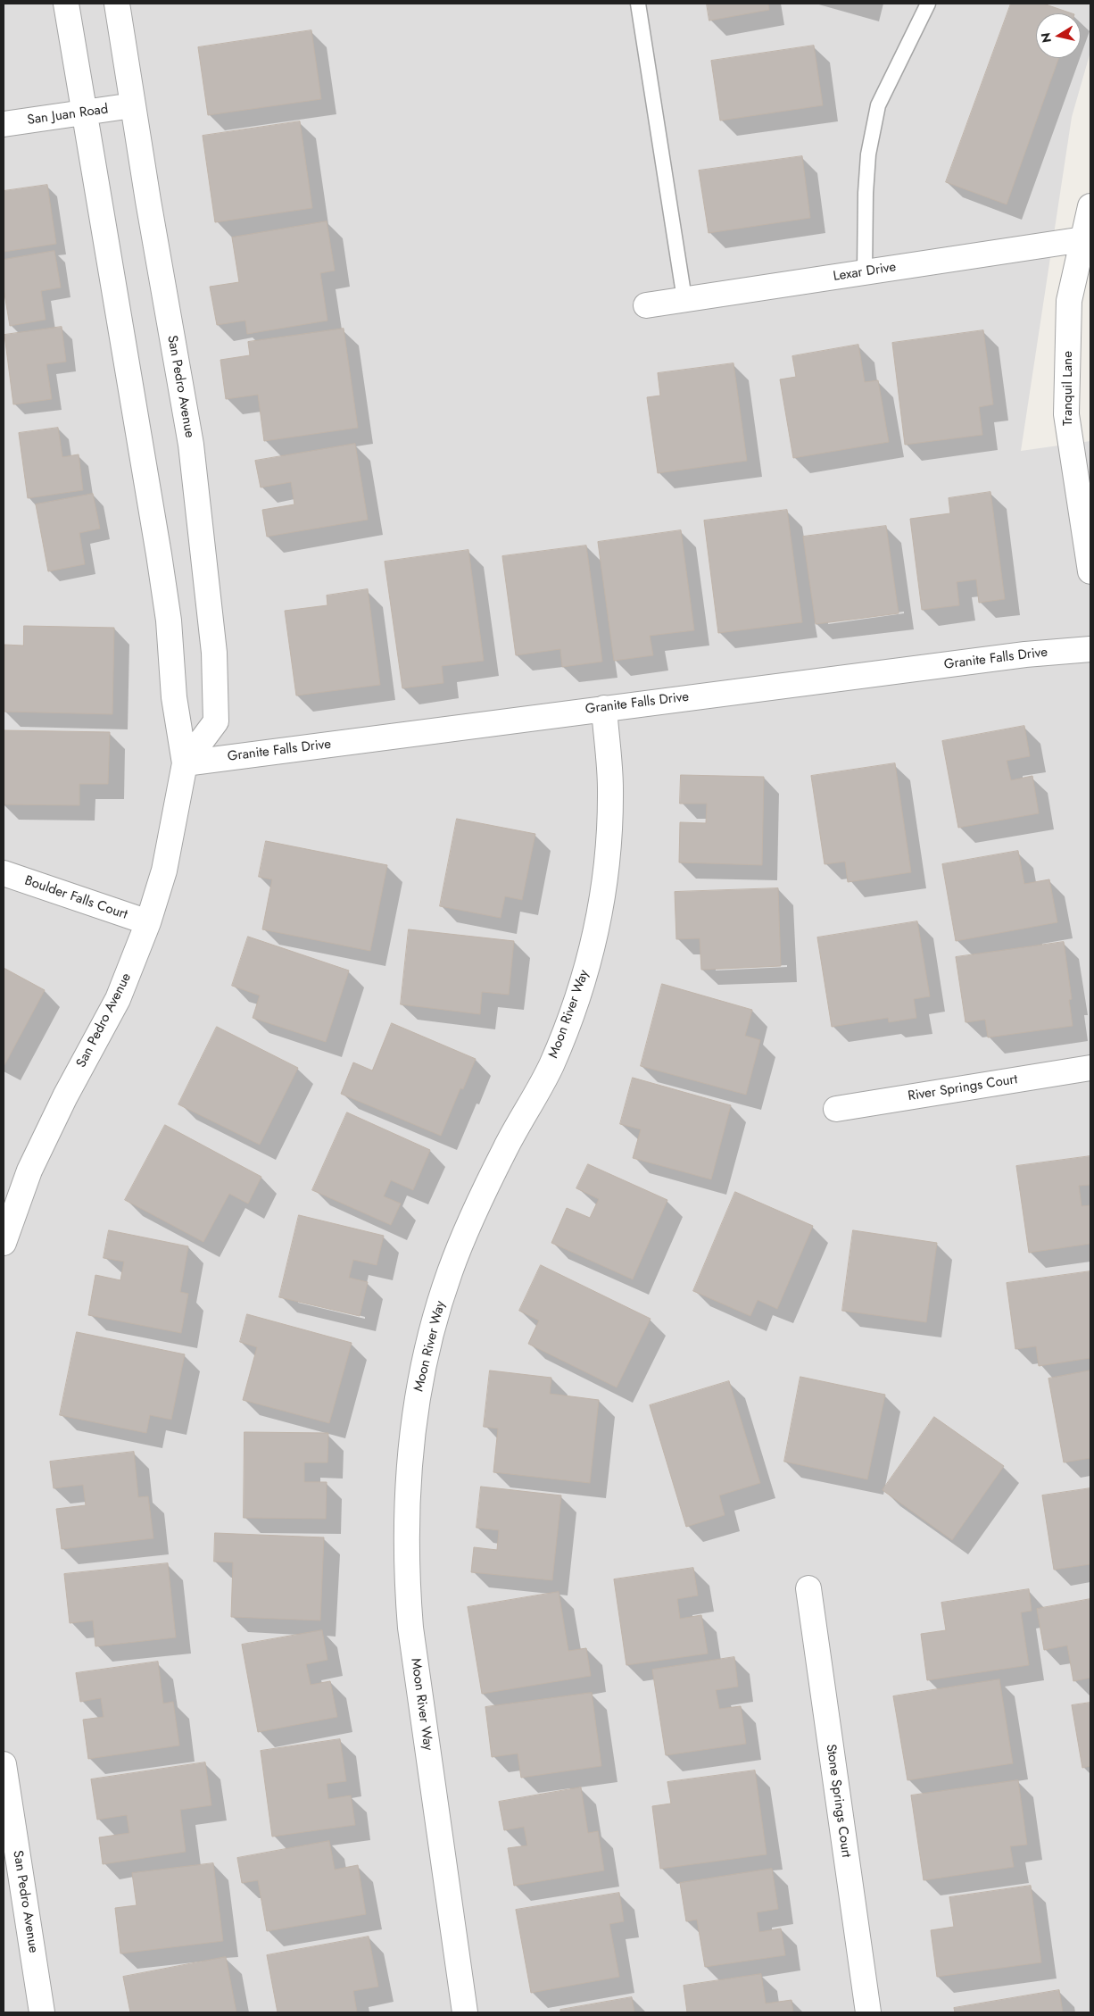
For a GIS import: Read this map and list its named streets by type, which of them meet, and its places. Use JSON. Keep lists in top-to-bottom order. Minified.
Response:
{"streets":{"street":["San Juan Road","Lexar Drive","San Pedro Avenue","Tranquil Lane","Granite Falls Drive","Boulder Falls Court","Moon River Way","River Springs Court","Stone Springs Court"]},"crossings":[["San Juan Road","San Pedro Avenue"],["Lexar Drive","Tranquil Lane"],["San Pedro Avenue","Granite Falls Drive"],["San Pedro Avenue","Boulder Falls Court"],["Granite Falls Drive","Moon River Way"]],"north":"left"}
